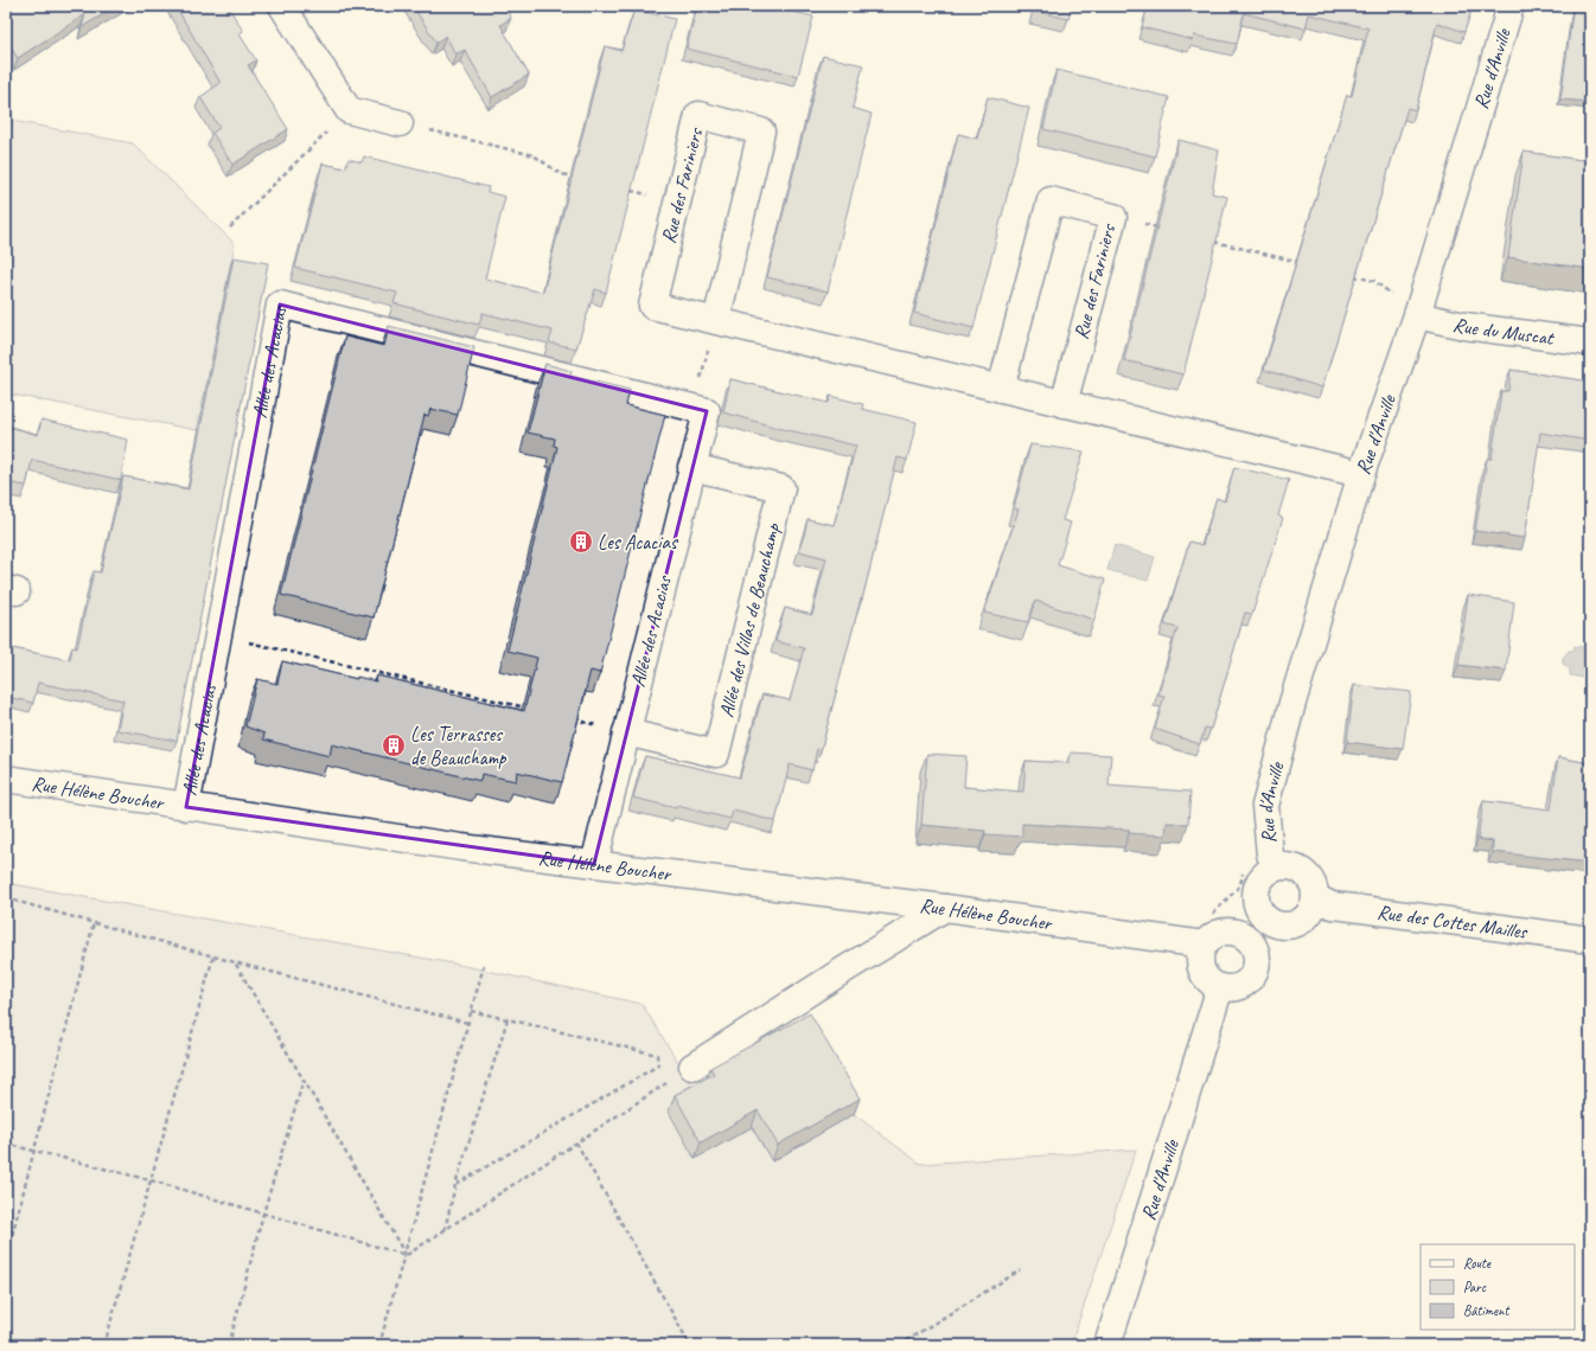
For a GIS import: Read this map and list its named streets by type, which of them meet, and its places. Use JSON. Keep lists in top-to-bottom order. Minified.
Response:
{"streets":{"street":["Rue d'Anville","Rue des Fariniers","Rue du Muscat","Allée des Acacias","Allée des Villas de Beauchamp","Rue Hélène Boucher","Rue des Cottes Mailles"]},"crossings":[["Rue d'Anville","Rue des Fariniers"],["Rue d'Anville","Rue du Muscat"],["Rue d'Anville","Rue Hélène Boucher"],["Rue d'Anville","Rue des Cottes Mailles"],["Allée des Acacias","Allée des Villas de Beauchamp"],["Allée des Acacias","Rue Hélène Boucher"]],"places":{"building":["Les Acacias","Les Terrasses de Beauchamp"]},"legend":["Route","Parc","Bâtiment"]}
